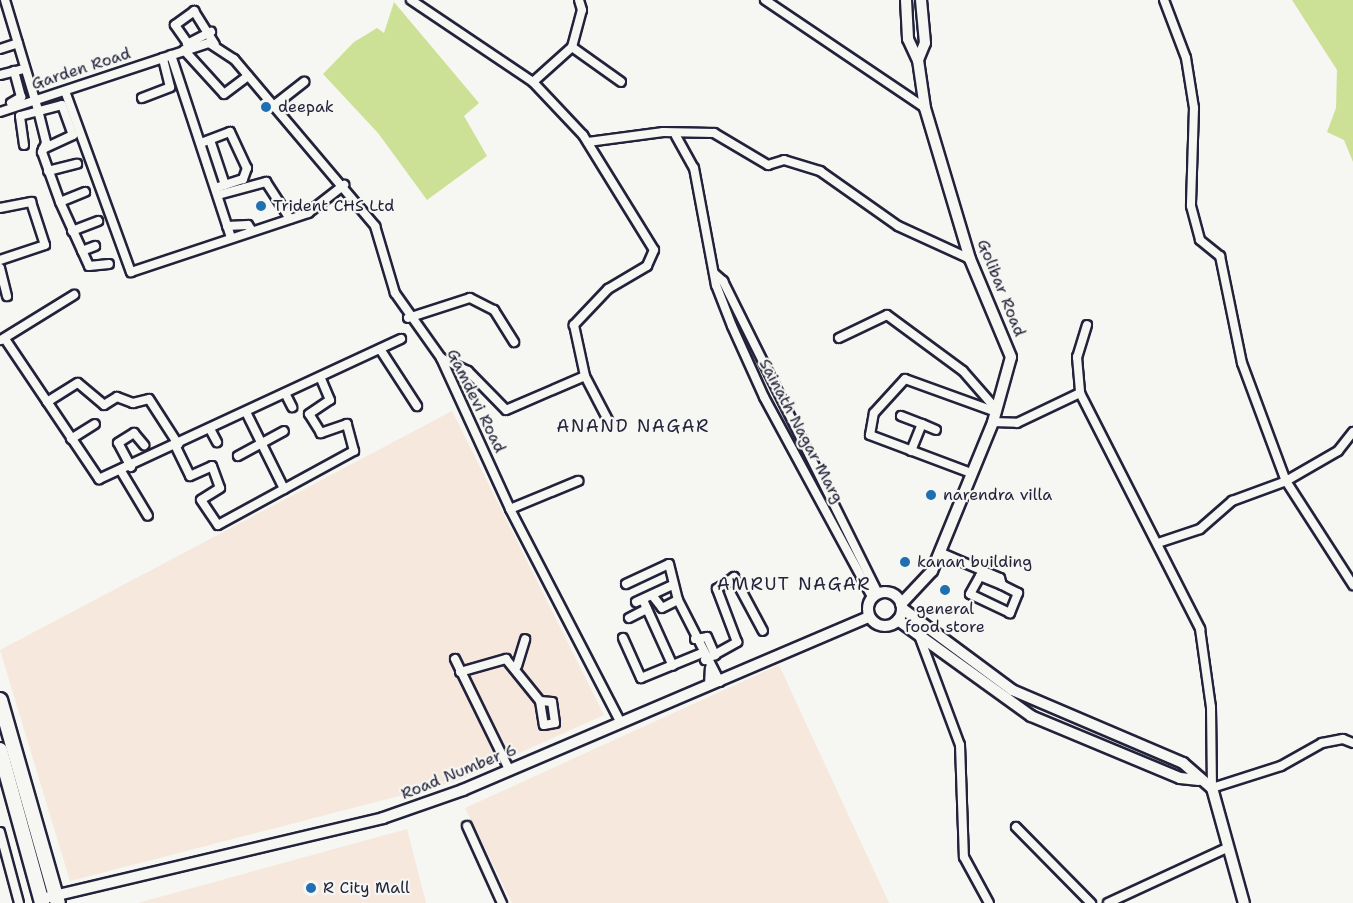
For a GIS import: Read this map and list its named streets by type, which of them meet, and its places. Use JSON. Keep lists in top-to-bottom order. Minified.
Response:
{"streets":{"street":["Garden Road","Golibar Road","Gamdevi Road","Sainath Nagar Marg","Road Number 6"]},"crossings":[["Golibar Road","Sainath Nagar Marg"],["Golibar Road","Road Number 6"],["Gamdevi Road","Road Number 6"],["Sainath Nagar Marg","Road Number 6"]],"districts":["ANAND NAGAR","AMRUT NAGAR"],"places":["deepak","Trident CHS Ltd","narendra villa","kanan building","general food store","R City Mall"]}
